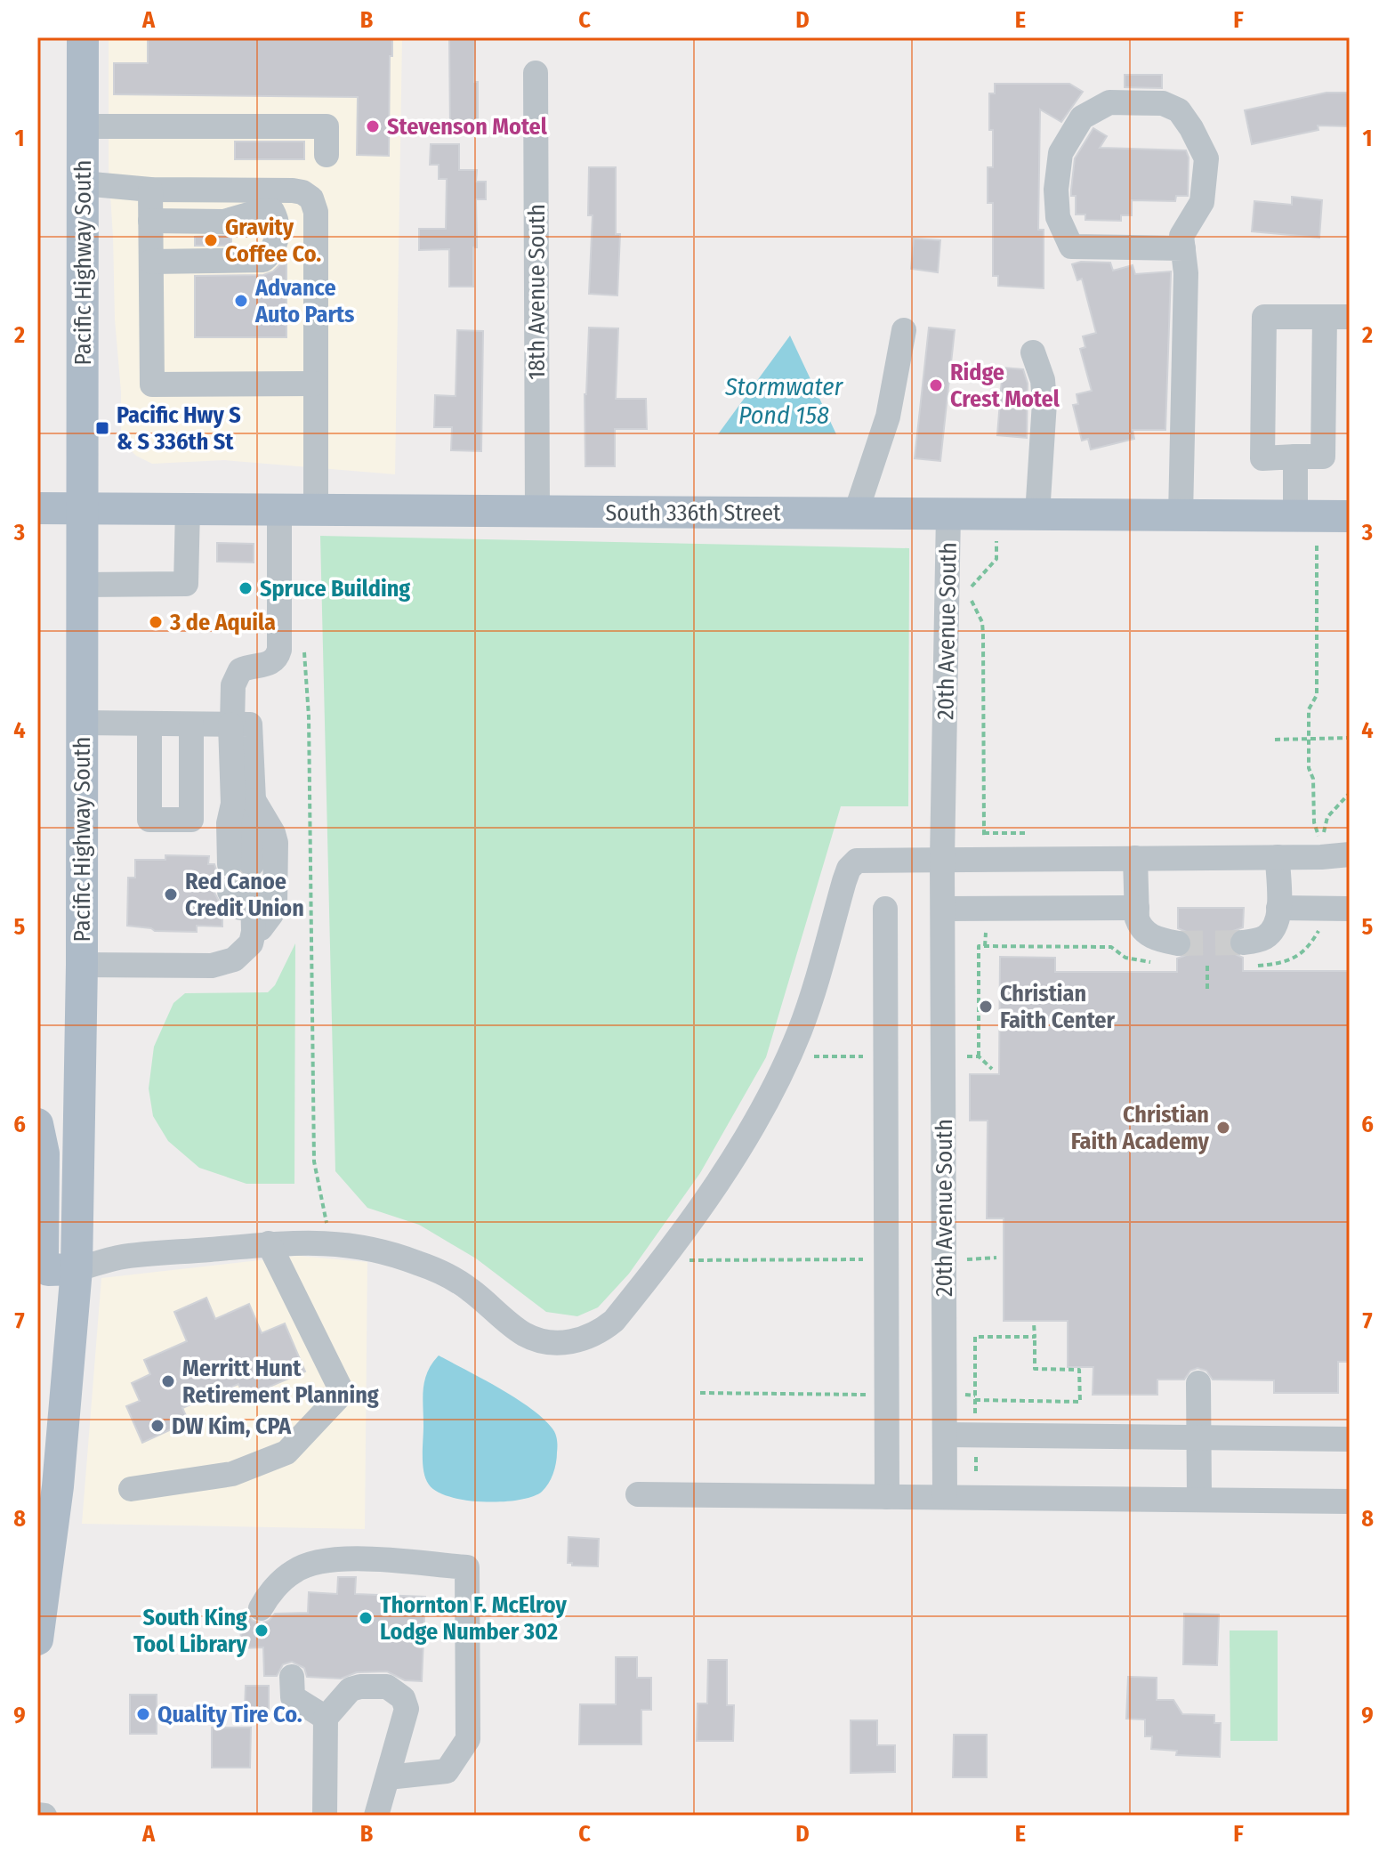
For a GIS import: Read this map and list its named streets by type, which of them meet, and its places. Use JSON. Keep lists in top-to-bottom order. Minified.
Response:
{"streets":{"main road":["Pacific Highway South","South 336th Street"],"street":["18th Avenue South","20th Avenue South"]},"crossings":[["Pacific Highway South","South 336th Street"],["18th Avenue South","South 336th Street"],["South 336th Street","20th Avenue South"]],"water":["Stormwater Pond 158"],"places":{"other":["Stevenson Motel","Gravity Coffee Co.","Advance Auto Parts","Ridge Crest Motel","Spruce Building","3 de Aquila","Red Canoe Credit Union","Christian Faith Center","Christian Faith Academy","Merritt Hunt Retirement Planning","DW Kim, CPA","Thornton F. McElroy Lodge Number 302","South King Tool Library","Quality Tire Co."],"transit":["Pacific Hwy S & S 336th St"]},"grid":{"columns":["A","B","C","D","E","F"],"rows":["1","2","3","4","5","6","7","8","9"]}}
